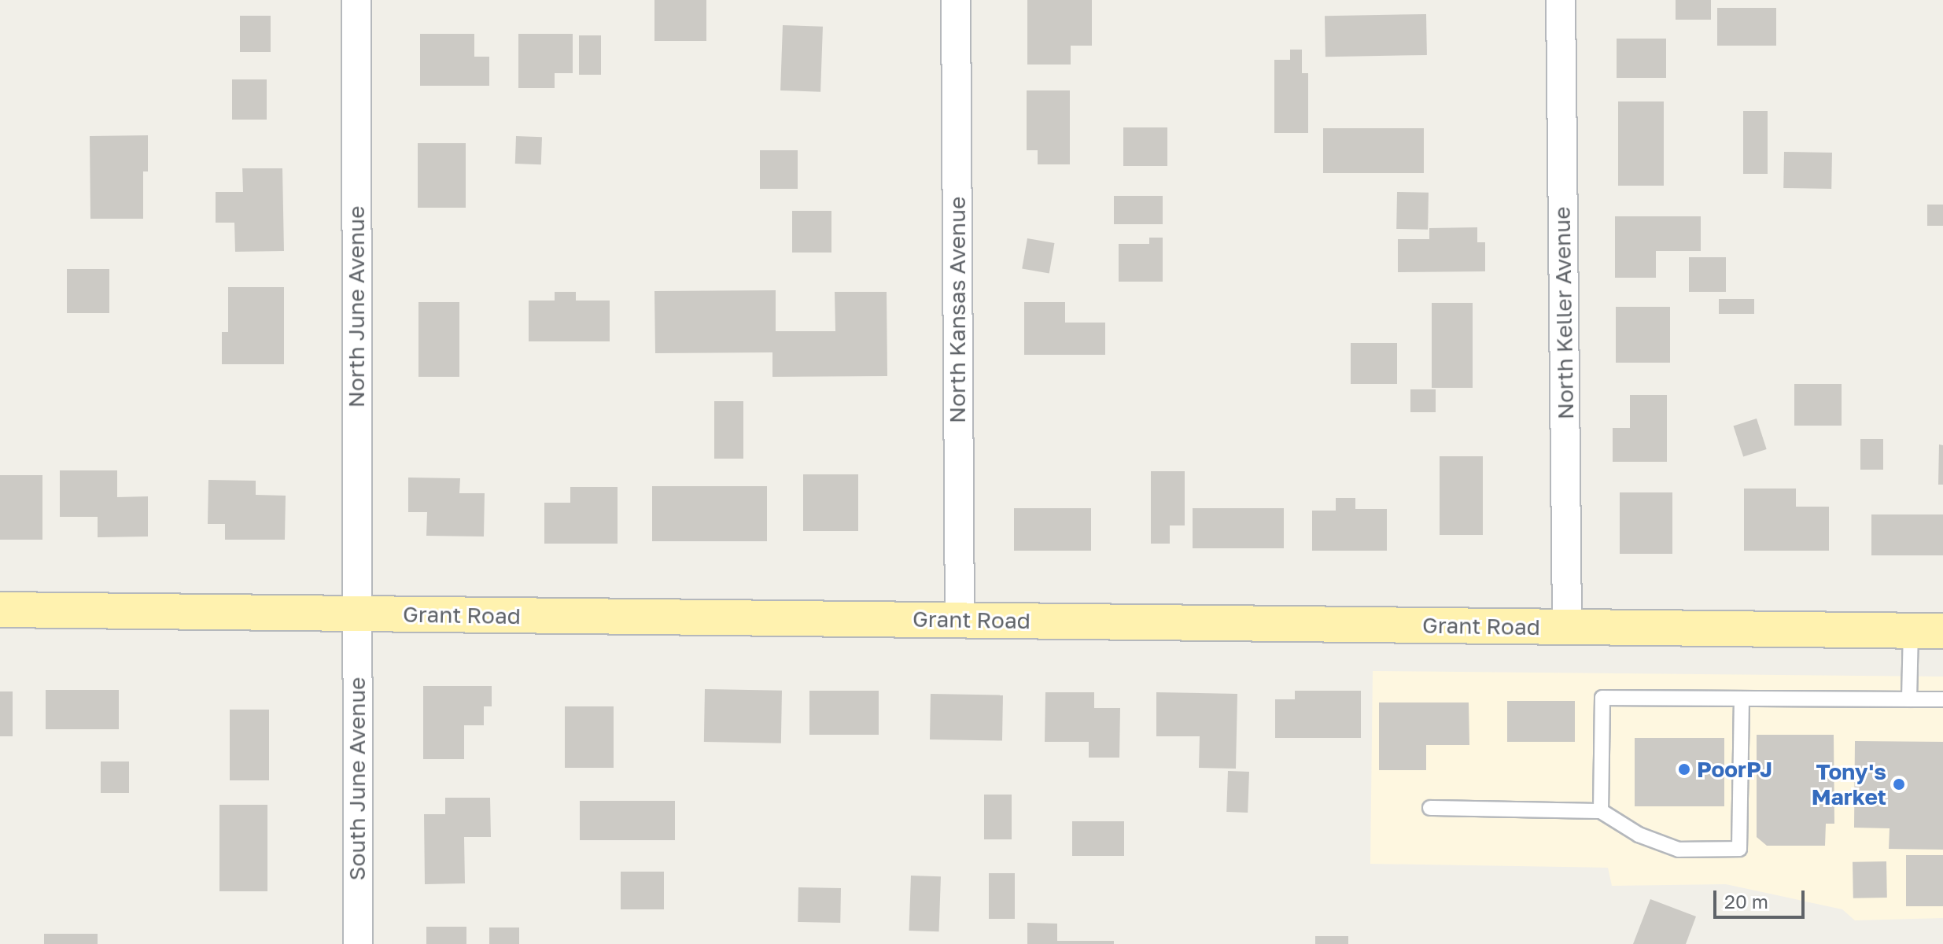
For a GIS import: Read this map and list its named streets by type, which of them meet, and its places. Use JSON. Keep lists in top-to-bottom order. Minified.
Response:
{"streets":{"main road":["Grant Road"],"street":["North June Avenue","North Kansas Avenue","North Keller Avenue","South June Avenue"]},"crossings":[["North June Avenue","Grant Road"],["North June Avenue","South June Avenue"],["North Kansas Avenue","Grant Road"],["North Keller Avenue","Grant Road"],["Grant Road","South June Avenue"]],"places":["PoorPJ","Tony's Market"],"scale_bar":"20 m"}
